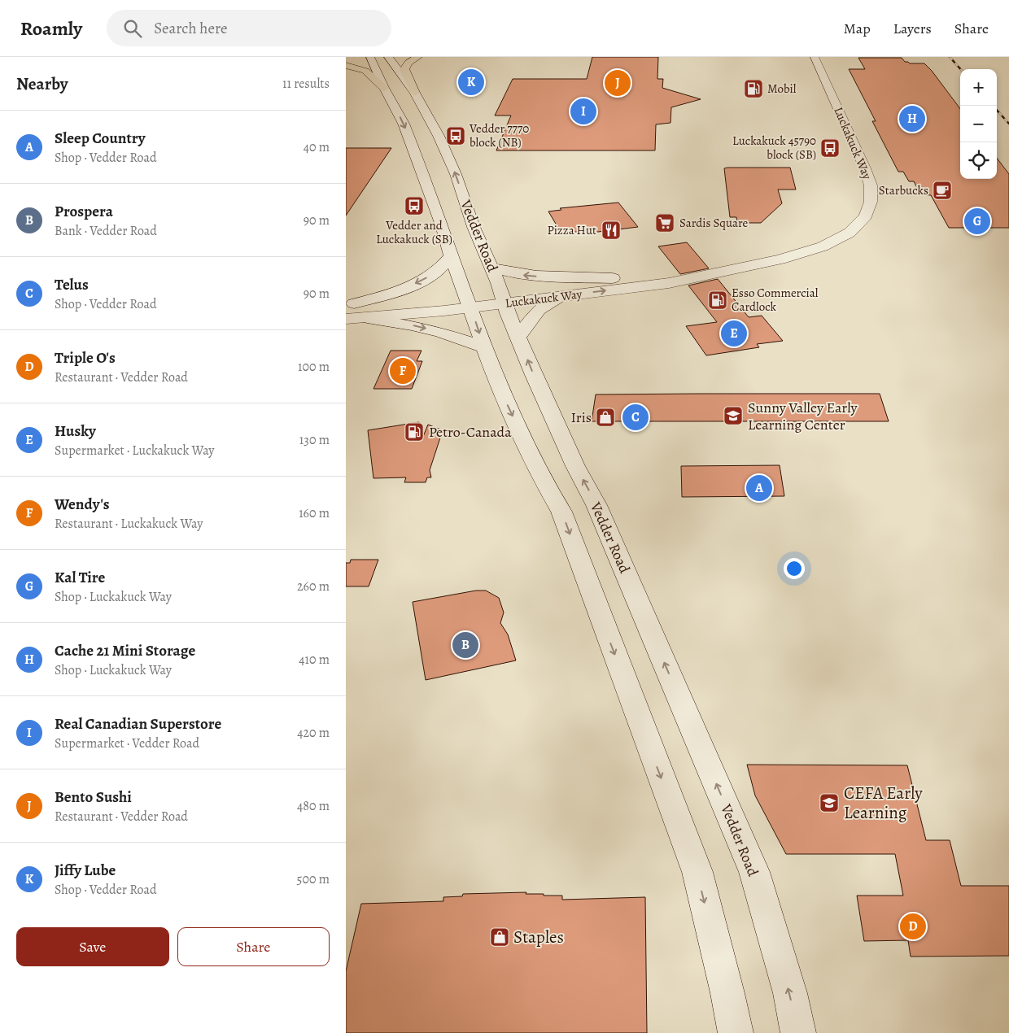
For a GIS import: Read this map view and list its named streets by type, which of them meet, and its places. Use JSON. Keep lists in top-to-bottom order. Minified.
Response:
{"streets":{"main road":["Luckakuck Way","Vedder Road"]},"crossings":[["Luckakuck Way","Vedder Road"]],"places":{"fuel station":["Mobil","Esso Commercial Cardlock","Petro-Canada"],"bus stop":["Vedder 7770 block (NB)","Luckakuck 45790 block (SB)","Vedder and Luckakuck (SB)"],"cafe":["Starbucks"],"supermarket":["Sardis Square"],"restaurant":["Pizza Hut"],"school or university":["Sunny Valley Early Learning Center","CEFA Early Learning"],"shop":["Iris","Staples"]},"page":{"header":"Roamly","search":"Search here","nav":["Map","Layers","Share"],"heading":["Nearby","11 results"],"pins":["K","J","I","H","G","E","F","C","A","B","D"],"map_buttons":["+","−"],"list":[{"mark":"A","name":"Sleep Country","note":"Shop · Vedder Road","value":"40 m"},{"mark":"B","name":"Prospera","note":"Bank · Vedder Road","value":"90 m"},{"mark":"C","name":"Telus","note":"Shop · Vedder Road","value":"90 m"},{"mark":"D","name":"Triple O's","note":"Restaurant · Vedder Road","value":"100 m"},{"mark":"E","name":"Husky","note":"Supermarket · Luckakuck Way","value":"130 m"},{"mark":"F","name":"Wendy's","note":"Restaurant · Luckakuck Way","value":"160 m"},{"mark":"G","name":"Kal Tire","note":"Shop · Luckakuck Way","value":"260 m"},{"mark":"H","name":"Cache 21 Mini Storage","note":"Shop · Luckakuck Way","value":"410 m"},{"mark":"I","name":"Real Canadian Superstore","note":"Supermarket · Vedder Road","value":"420 m"},{"mark":"J","name":"Bento Sushi","note":"Restaurant · Vedder Road","value":"480 m"},{"mark":"K","name":"Jiffy Lube","note":"Shop · Vedder Road","value":"500 m"}],"buttons":["Save","Share"]}}
